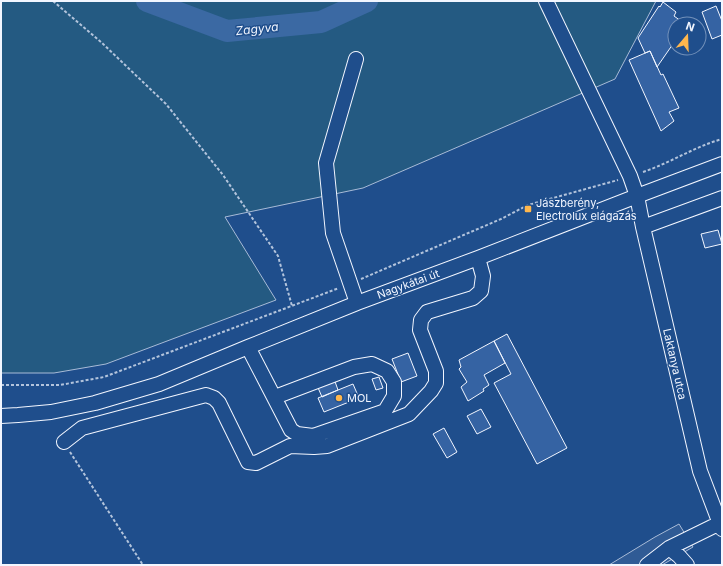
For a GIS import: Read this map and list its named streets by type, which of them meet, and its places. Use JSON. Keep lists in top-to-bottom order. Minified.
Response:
{"streets":{"street":["Nagykátai út","Laktanya utca"]},"crossings":[["Nagykátai út","Laktanya utca"]],"water":["Zagyva"],"places":{"transit":["Jászberény, Electrolux elágazás"],"other":["MOL"]},"north":"top"}
